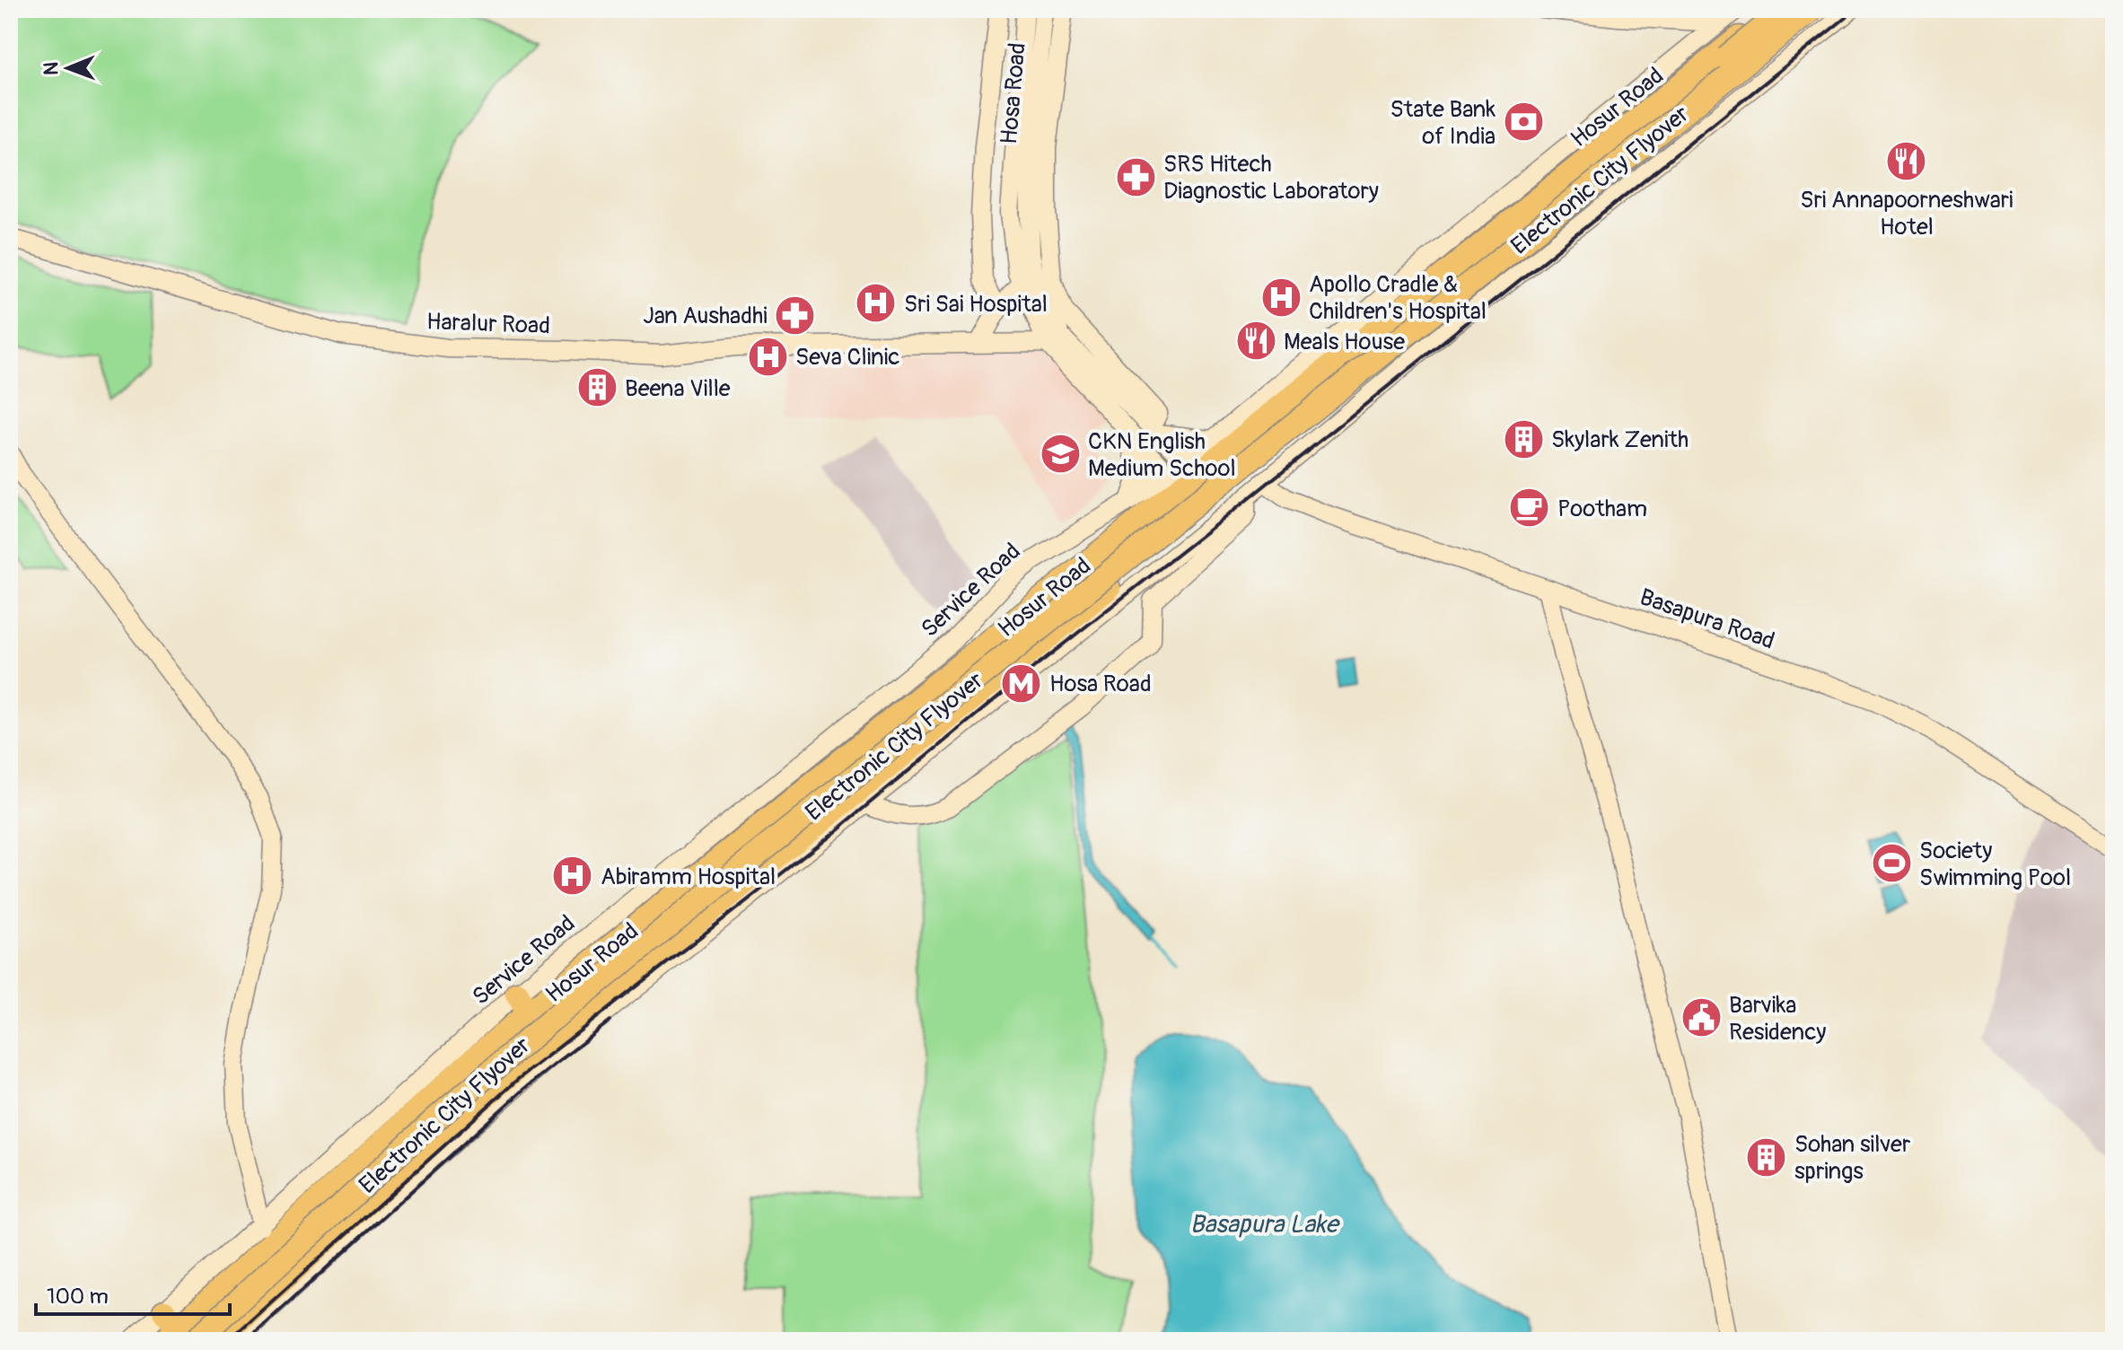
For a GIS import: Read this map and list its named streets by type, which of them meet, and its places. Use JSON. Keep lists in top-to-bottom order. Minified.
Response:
{"streets":{"highway":["Hosur Road","Electronic City Flyover"],"street":["Hosa Road","Haralur Road","Service Road","Basapura Road"]},"crossings":[["Hosa Road","Hosur Road"],["Hosa Road","Haralur Road"],["Hosa Road","Service Road"],["Hosur Road","Electronic City Flyover"],["Hosur Road","Service Road"],["Electronic City Flyover","Service Road"]],"water":["Basapura Lake"],"places":{"bank":["State Bank of India"],"restaurant":["Sri Annapoorneshwari Hotel","Meals House"],"pharmacy":["SRS Hitech Diagnostic Laboratory","Jan Aushadhi"],"hospital":["Apollo Cradle & Children's Hospital","Sri Sai Hospital","Seva Clinic","Abiramm Hospital"],"building":["Beena Ville","Skylark Zenith","Sohan silver springs"],"school or university":["CKN English Medium School"],"cafe":["Pootham"],"metro station":["Hosa Road"],"sports":["Society Swimming Pool"],"public building":["Barvika Residency"]},"scale_bar":"100 m","north":"left"}
